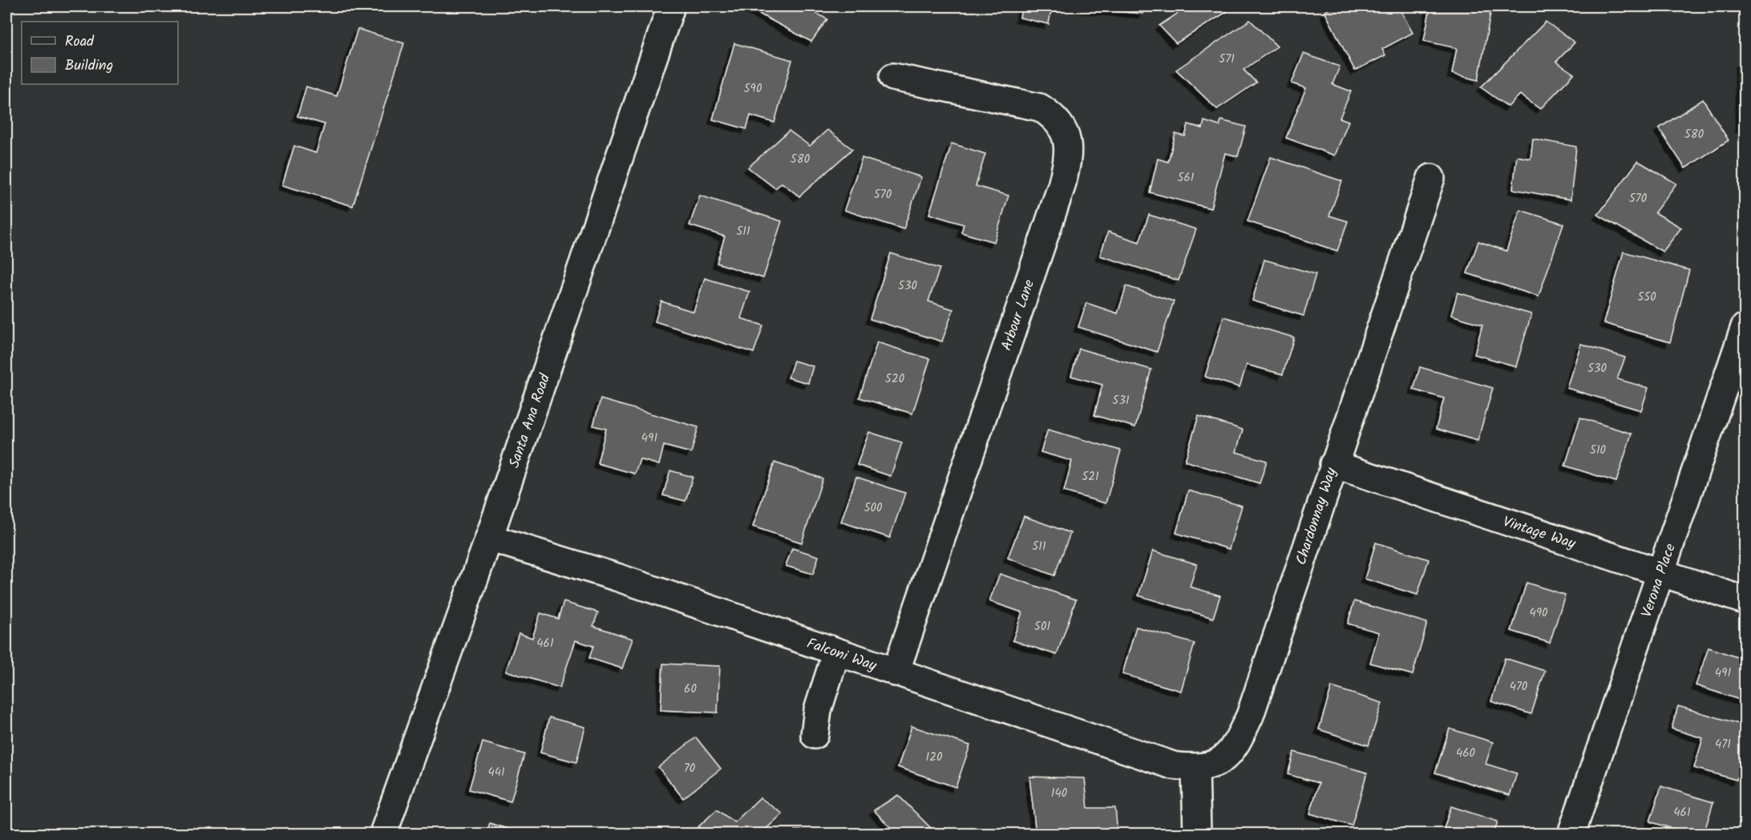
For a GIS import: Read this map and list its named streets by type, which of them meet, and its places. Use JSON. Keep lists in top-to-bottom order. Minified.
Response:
{"streets":{"street":["Arbour Lane","Santa Ana Road","Chardonnay Way","Vintage Way","Verona Place","Falconi Way"]},"crossings":[["Arbour Lane","Falconi Way"],["Santa Ana Road","Falconi Way"],["Chardonnay Way","Vintage Way"],["Chardonnay Way","Falconi Way"],["Vintage Way","Verona Place"]],"house_numbers":["571","590","580","580","561","570","570","511","530","550","530","520","531","491","510","521","500","511","490","501","461","491","470","60","471","460","120","70","441","140","461"],"legend":["Road","Building"]}
